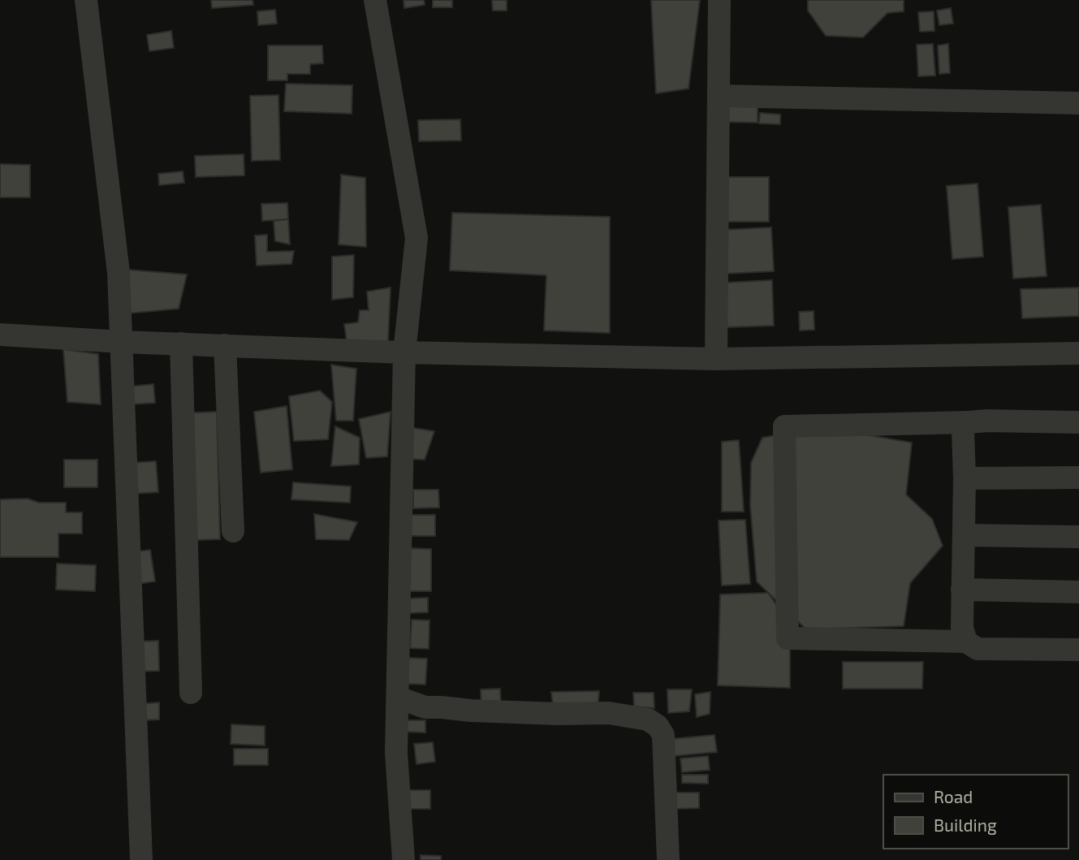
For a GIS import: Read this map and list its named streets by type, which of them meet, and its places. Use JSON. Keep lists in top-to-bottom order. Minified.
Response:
{"legend":["Road","Building"]}
